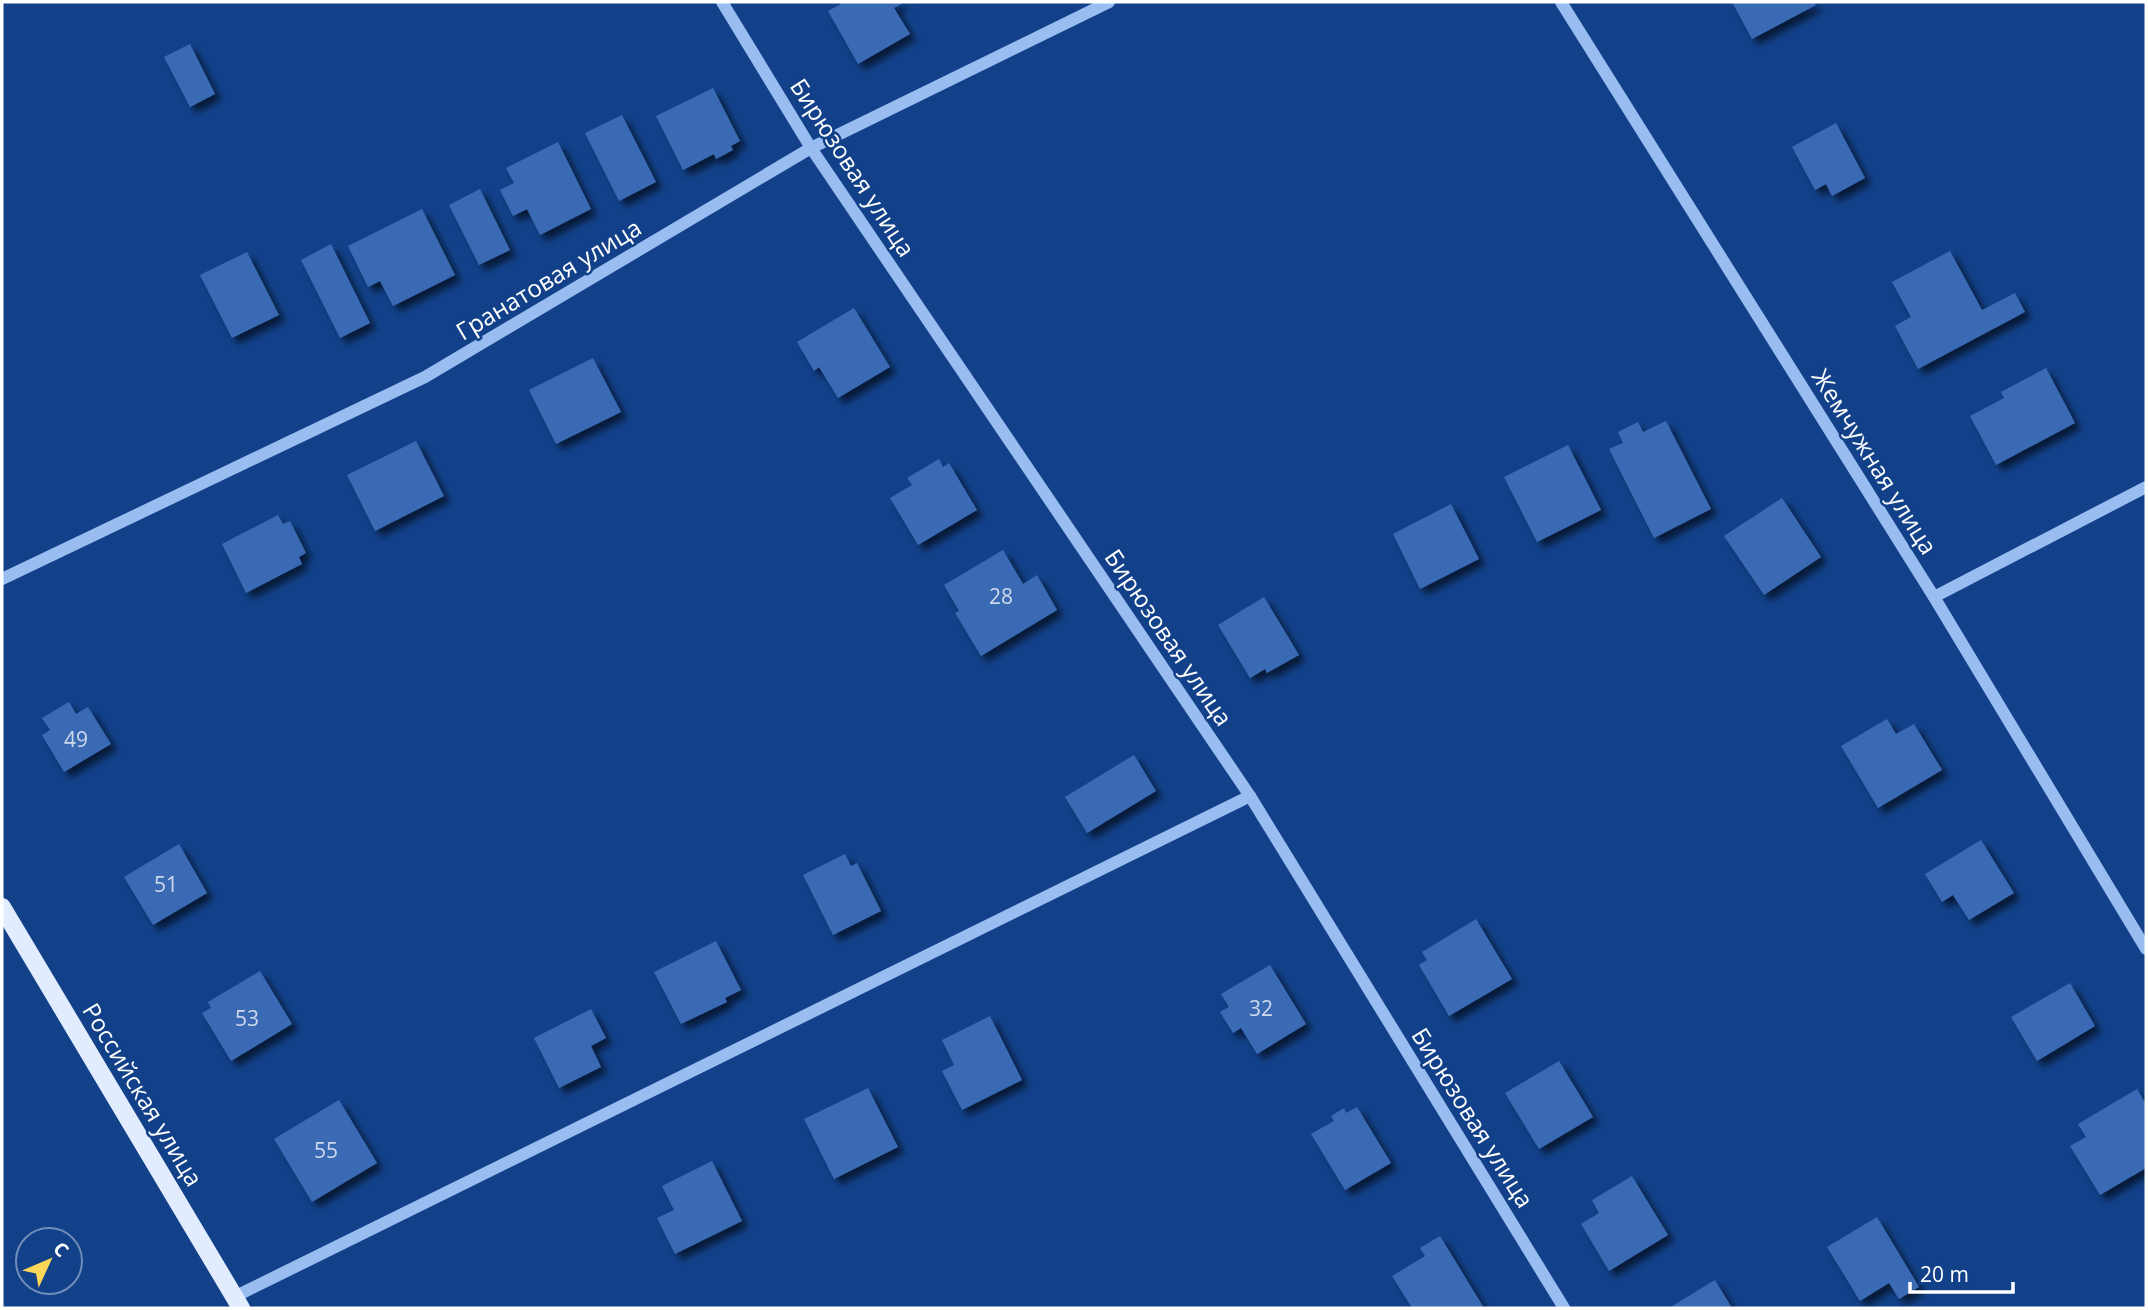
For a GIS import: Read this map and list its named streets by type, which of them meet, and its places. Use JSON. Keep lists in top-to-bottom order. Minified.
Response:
{"streets":{"main road":["Российская улица"],"street":["Бирюзовая улица","Гранатовая улица","Жемчужная улица"]},"crossings":[["Бирюзовая улица","Гранатовая улица"]],"house_numbers":["28","49","51","32","53","55"],"scale_bar":"20 m","north":"top right"}
